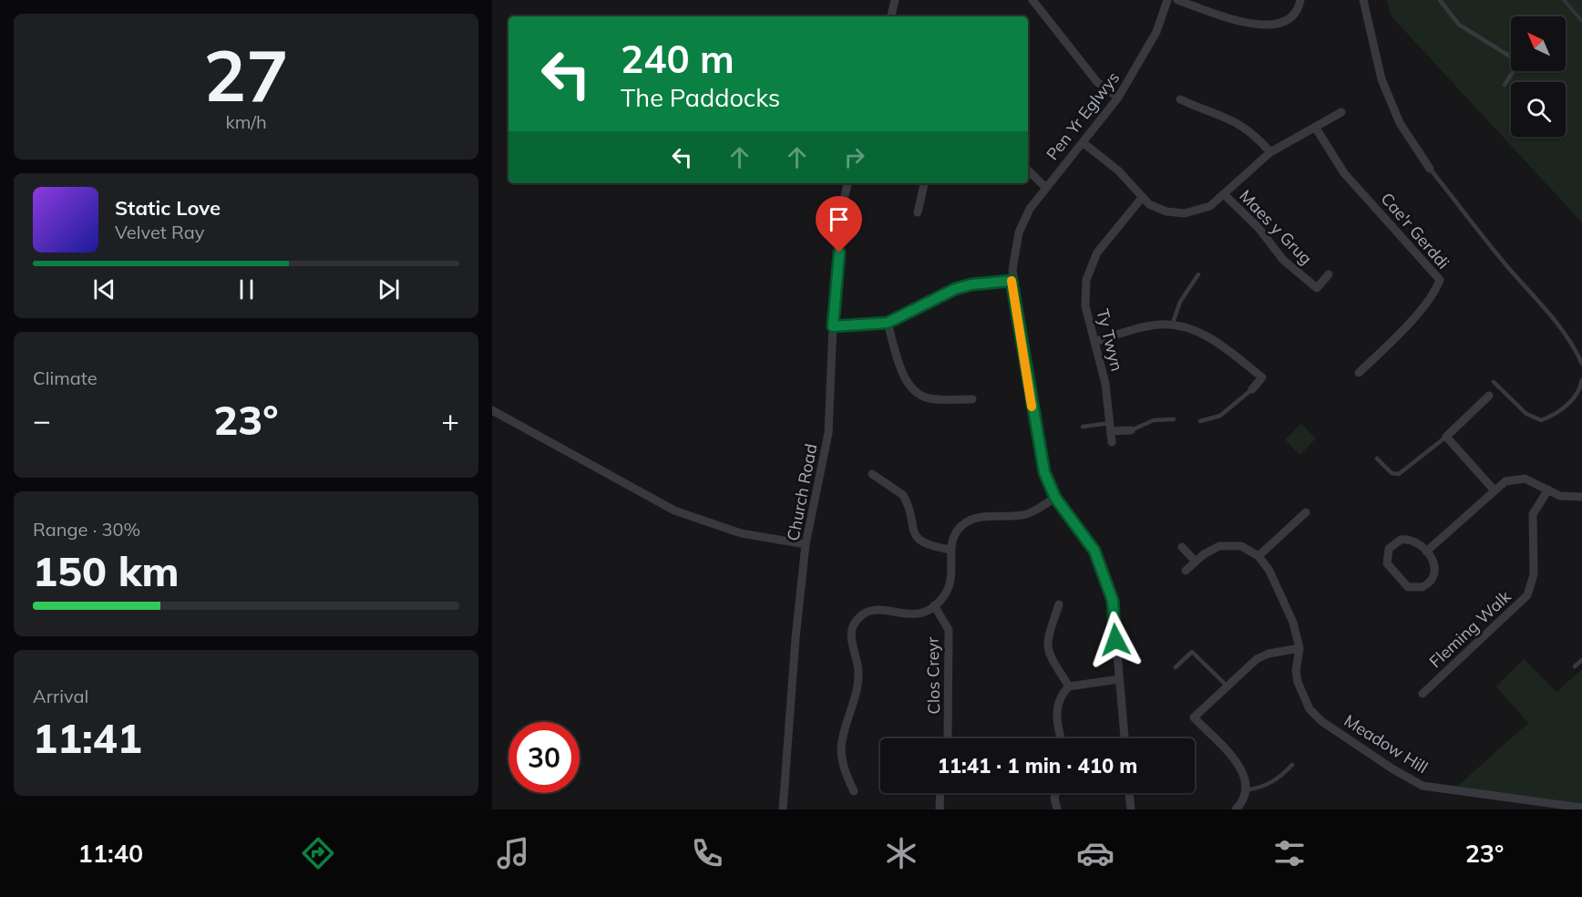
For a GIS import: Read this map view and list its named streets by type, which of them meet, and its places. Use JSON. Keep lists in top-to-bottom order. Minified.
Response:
{"streets":{"street":["Pen Yr Eglwys","Maes y Grug","Cae'r Gerddi","Ty Twyn","Church Road","Fleming Walk","Clos Creyr","Meadow Hill"]},"north":"top left","page":{"tile":[["27","km/h"],"Climate",["Range · 30%","150 km"],["Arrival","11:41"]],"turn":["240 m","The Paddocks"],"song":["Static Love","Velvet Ray"],"heat":["−","23°","+"],"limit":"30","trip":"11:41 · 1 min · 410 m","tabs":["11:40","23°"]}}
